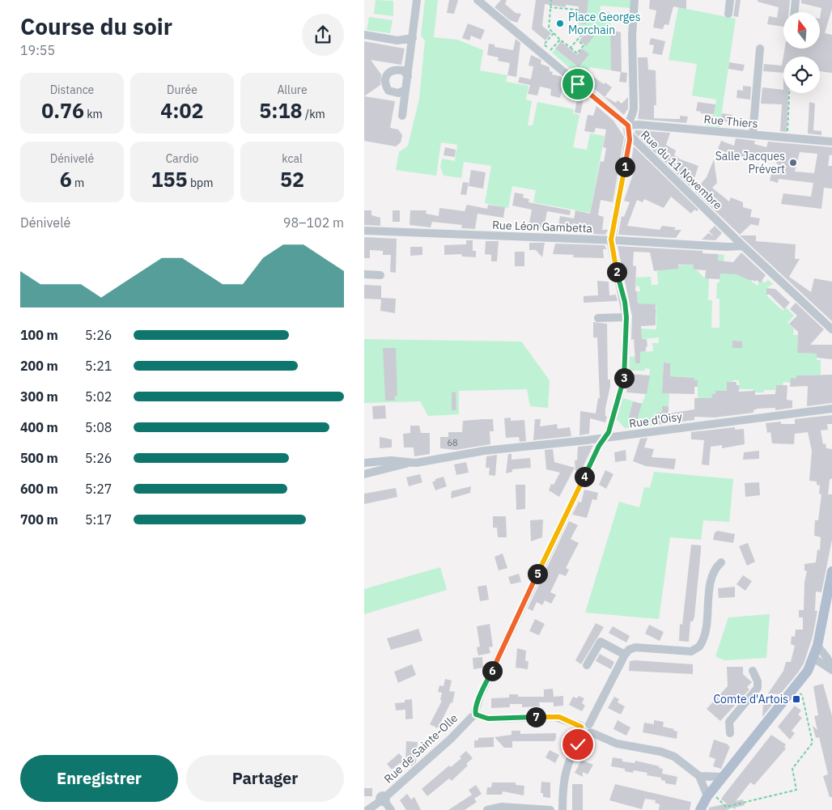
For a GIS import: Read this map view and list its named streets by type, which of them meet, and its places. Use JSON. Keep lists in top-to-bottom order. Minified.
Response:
{"streets":{"street":["Rue Thiers","Rue du 11 Novembre","Rue Léon Gambetta","Rue d'Oisy","Rue de Sainte-Olle"]},"crossings":[["Rue Thiers","Rue du 11 Novembre"],["Rue du 11 Novembre","Rue Léon Gambetta"],["Rue Léon Gambetta","Rue de Sainte-Olle"],["Rue d'Oisy","Rue de Sainte-Olle"]],"places":{"other":["Place Georges Morchain","Salle Jacques Prévert"],"transit":["Comte d'Artois"]},"house_numbers":["68"],"north":"top","page":{"heading":["Course du soir","19:55"],"stats":[["Distance","0.76 km"],["Durée","4:02"],["Allure","5:18 /km"],["Dénivelé","6 m"],["Cardio","155 bpm"],["kcal","52"]],"pins":["1","2","3","4","5","6","7"],"chart":["Dénivelé","98–102 m"],"list":[{"name":"100 m","note":"5:26"},{"name":"200 m","note":"5:21"},{"name":"300 m","note":"5:02"},{"name":"400 m","note":"5:08"},{"name":"500 m","note":"5:26"},{"name":"600 m","note":"5:27"},{"name":"700 m","note":"5:17"}],"buttons":["Enregistrer","Partager"]}}
